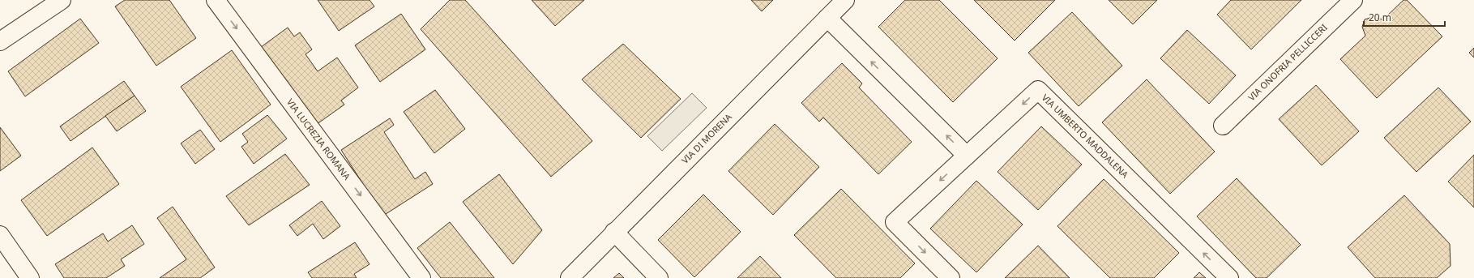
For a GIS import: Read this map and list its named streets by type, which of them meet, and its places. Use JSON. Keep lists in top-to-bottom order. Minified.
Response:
{"streets":{"street":["VIA ONOFRIA PELLICCERI","VIA UMBERTO MADDALENA","VIA DI MORENA","VIA LUCREZIA ROMANA"]},"one_way":["VIA LUCREZIA ROMANA"],"scale_bar":"20 m"}
